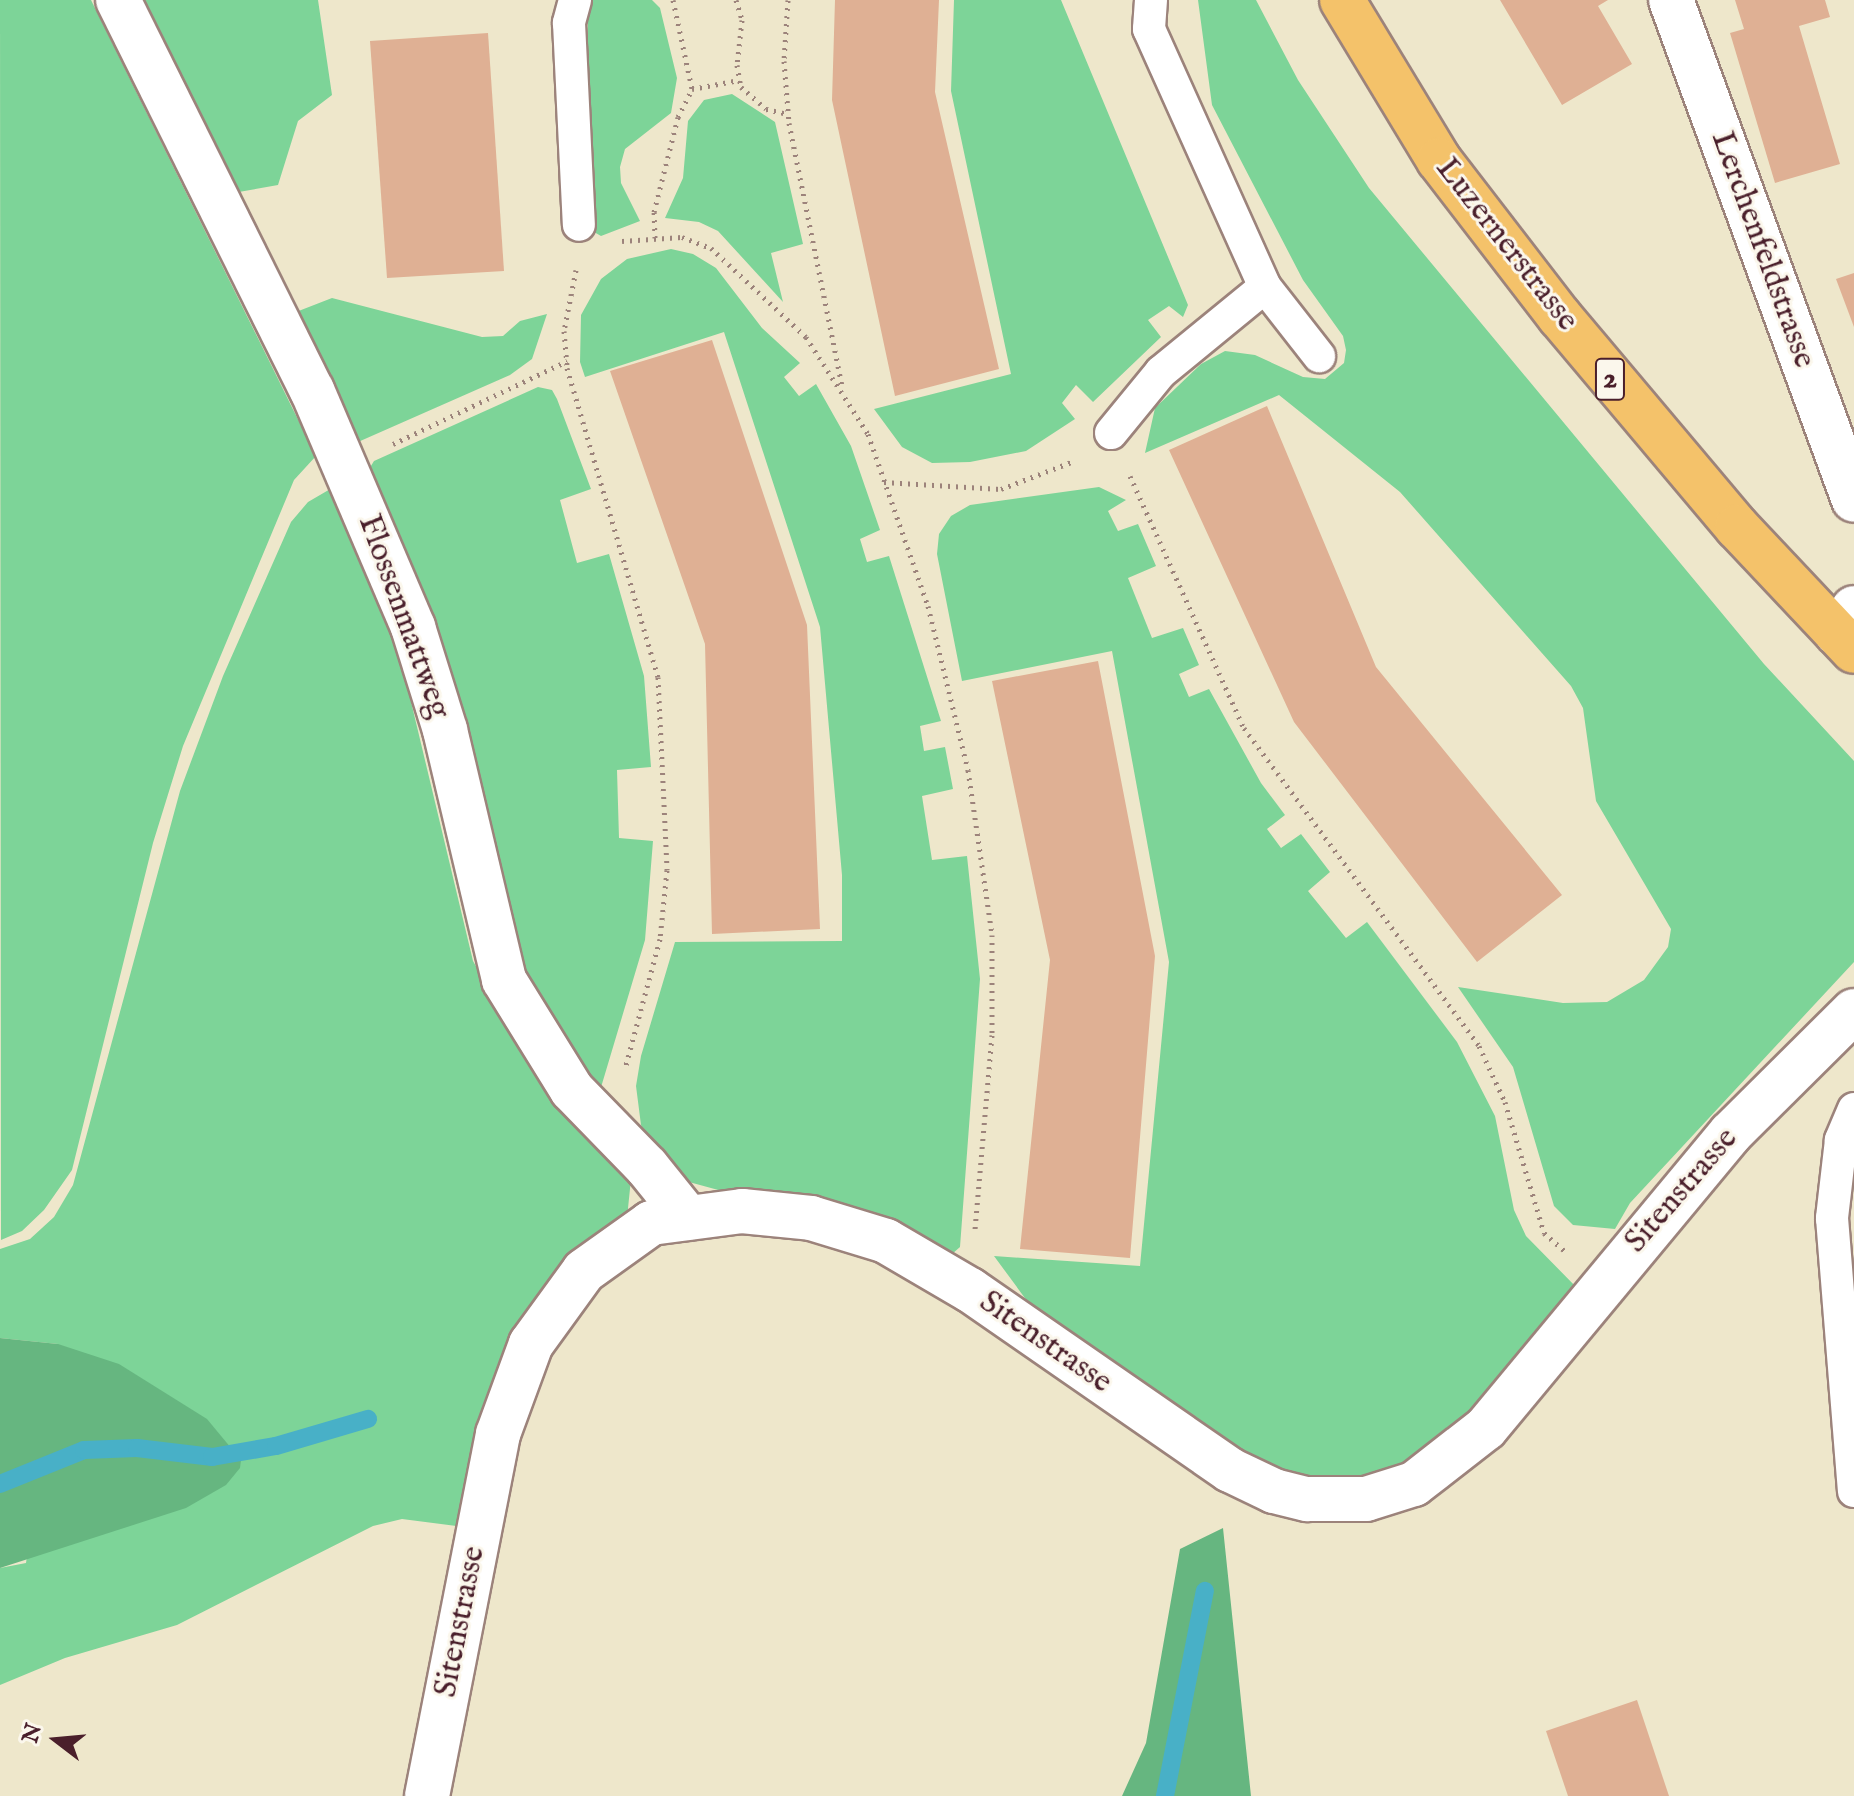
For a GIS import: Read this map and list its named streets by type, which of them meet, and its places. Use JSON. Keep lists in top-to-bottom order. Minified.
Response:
{"streets":{"main road":["Luzernerstrasse","2"],"street":["Lerchenfeldstrasse","Flossenmattweg","Sitenstrasse"]},"crossings":[["Flossenmattweg","Sitenstrasse"]],"north":"left"}
